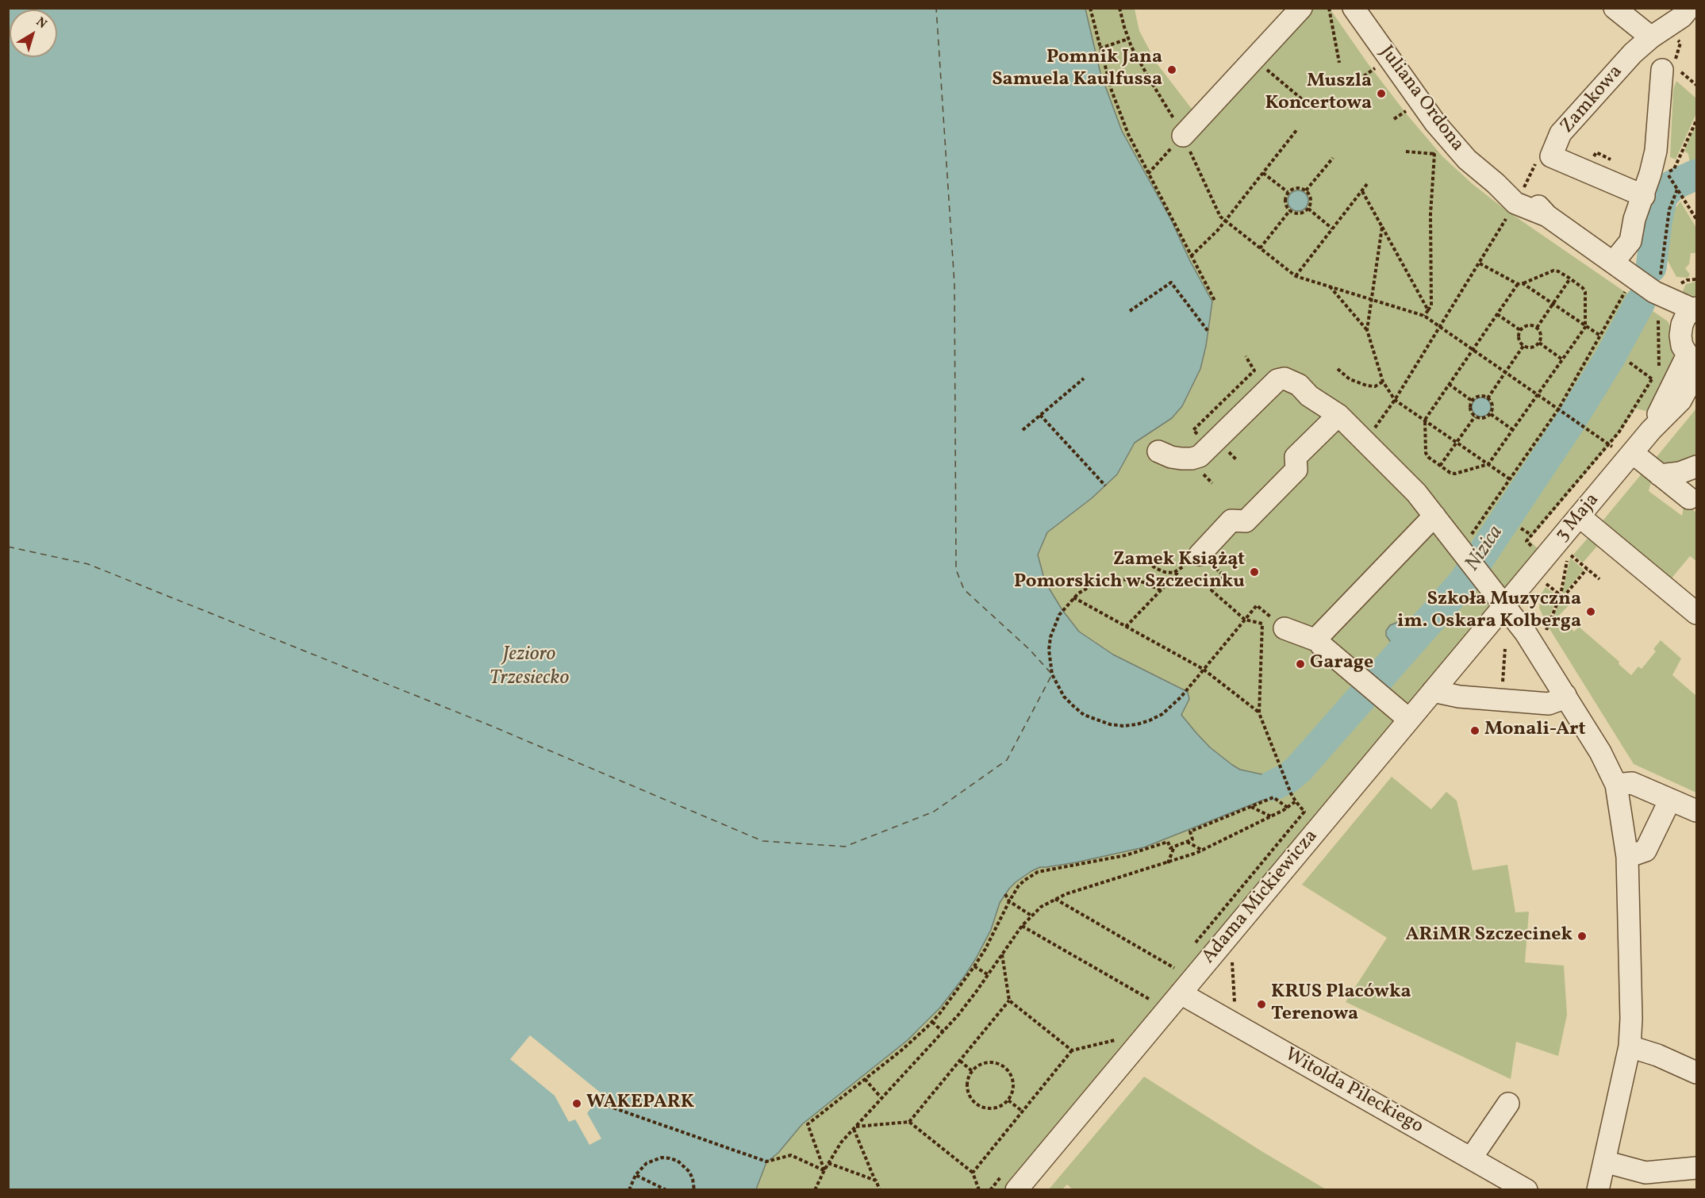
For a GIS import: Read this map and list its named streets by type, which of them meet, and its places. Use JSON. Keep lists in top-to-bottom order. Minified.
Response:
{"streets":{"street":["Juliana Ordona","Zamkowa","3 Maja","Adama Mickiewicza","Witolda Pileckiego"]},"crossings":[["3 Maja","Adama Mickiewicza"],["Adama Mickiewicza","Witolda Pileckiego"]],"water":["Nizica","Jezioro Trzesiecko"],"places":["Pomnik Jana Samuela Kaulfussa","Muszla Koncertowa","Zamek Książąt Pomorskich w Szczecinku","Szkoła Muzyczna im. Oskara Kolberga","Garage","Monali-Art","ARiMR Szczecinek","KRUS Placówka Terenowa","WAKEPARK"],"north":"top right"}
